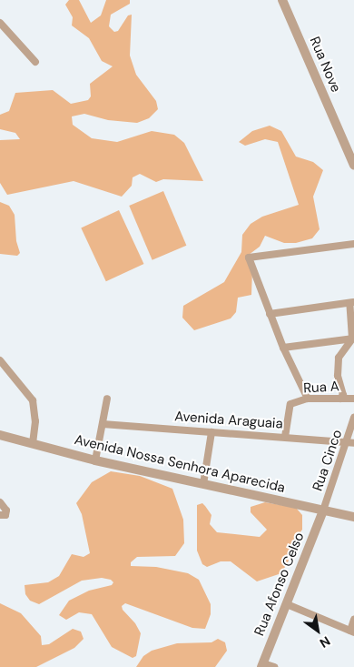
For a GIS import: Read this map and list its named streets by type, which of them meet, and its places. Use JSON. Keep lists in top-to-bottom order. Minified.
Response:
{"streets":{"street":["Rua Nove","Rua A","Avenida Araguaia","Rua Cinco","Avenida Nossa Senhora Aparecida","Rua Afonso Celso"]},"crossings":[["Rua A","Avenida Araguaia"],["Avenida Araguaia","Rua Cinco"],["Rua Cinco","Avenida Nossa Senhora Aparecida"],["Rua Cinco","Rua Afonso Celso"],["Avenida Nossa Senhora Aparecida","Rua Afonso Celso"]],"north":"bottom right"}
